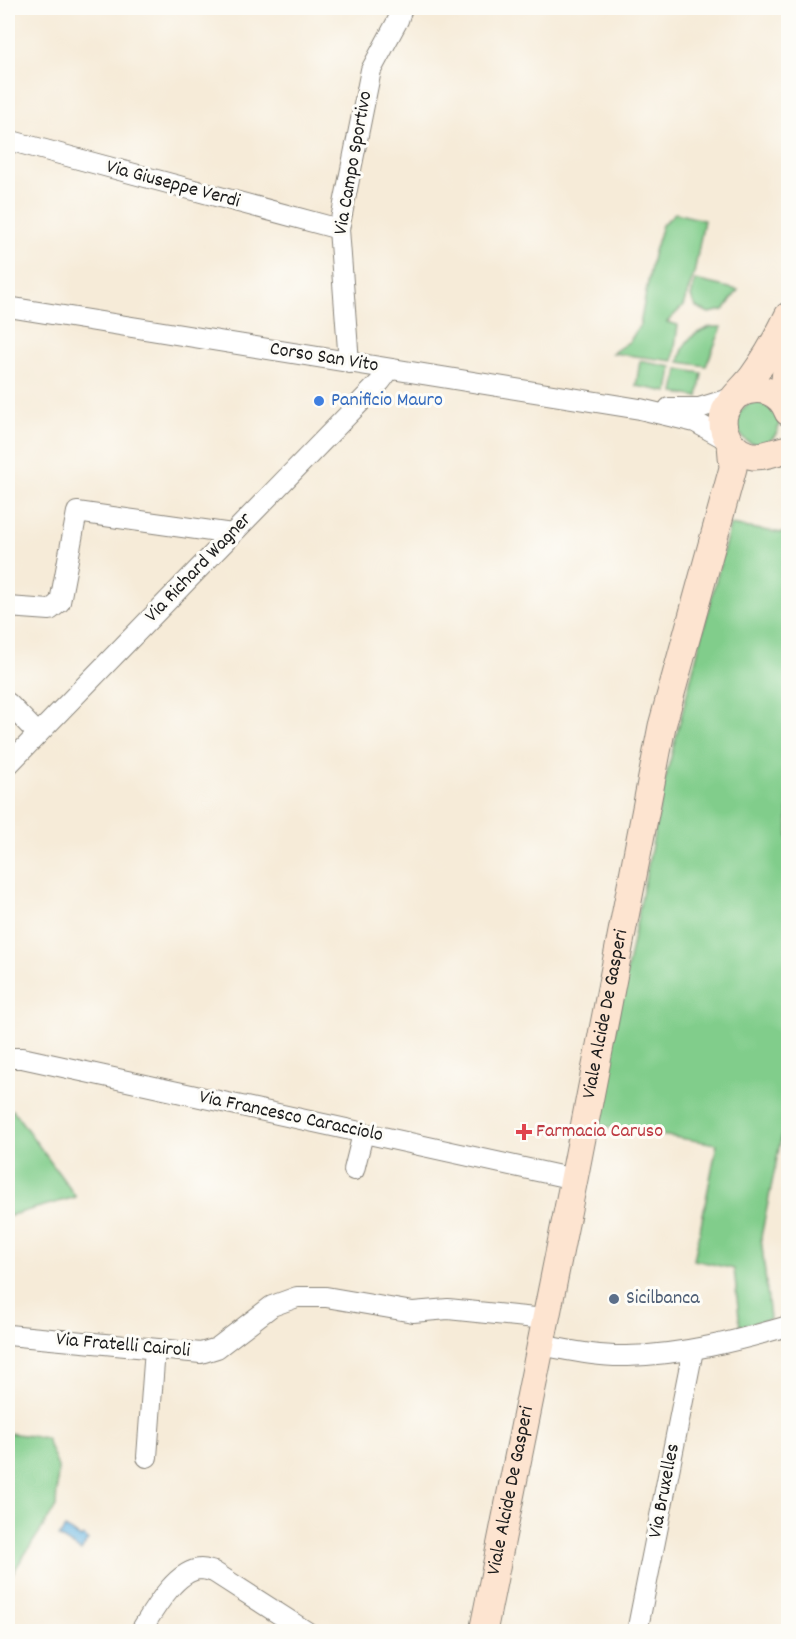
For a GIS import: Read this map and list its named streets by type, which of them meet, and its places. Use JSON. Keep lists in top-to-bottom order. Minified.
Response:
{"streets":{"main road":["Viale Alcide De Gasperi"],"street":["Via Campo Sportivo","Via Giuseppe Verdi","Corso San Vito","Via Richard Wagner","Via Francesco Caracciolo","Via Fratelli Cairoli","Via Bruxelles"]},"crossings":[["Via Campo Sportivo","Via Giuseppe Verdi"],["Via Campo Sportivo","Corso San Vito"],["Corso San Vito","Via Richard Wagner"],["Viale Alcide De Gasperi","Via Francesco Caracciolo"],["Viale Alcide De Gasperi","Via Fratelli Cairoli"],["Via Fratelli Cairoli","Via Bruxelles"]],"places":{"other":["Panificio Mauro","Sicilbanca"],"health":["Farmacia Caruso"]}}
